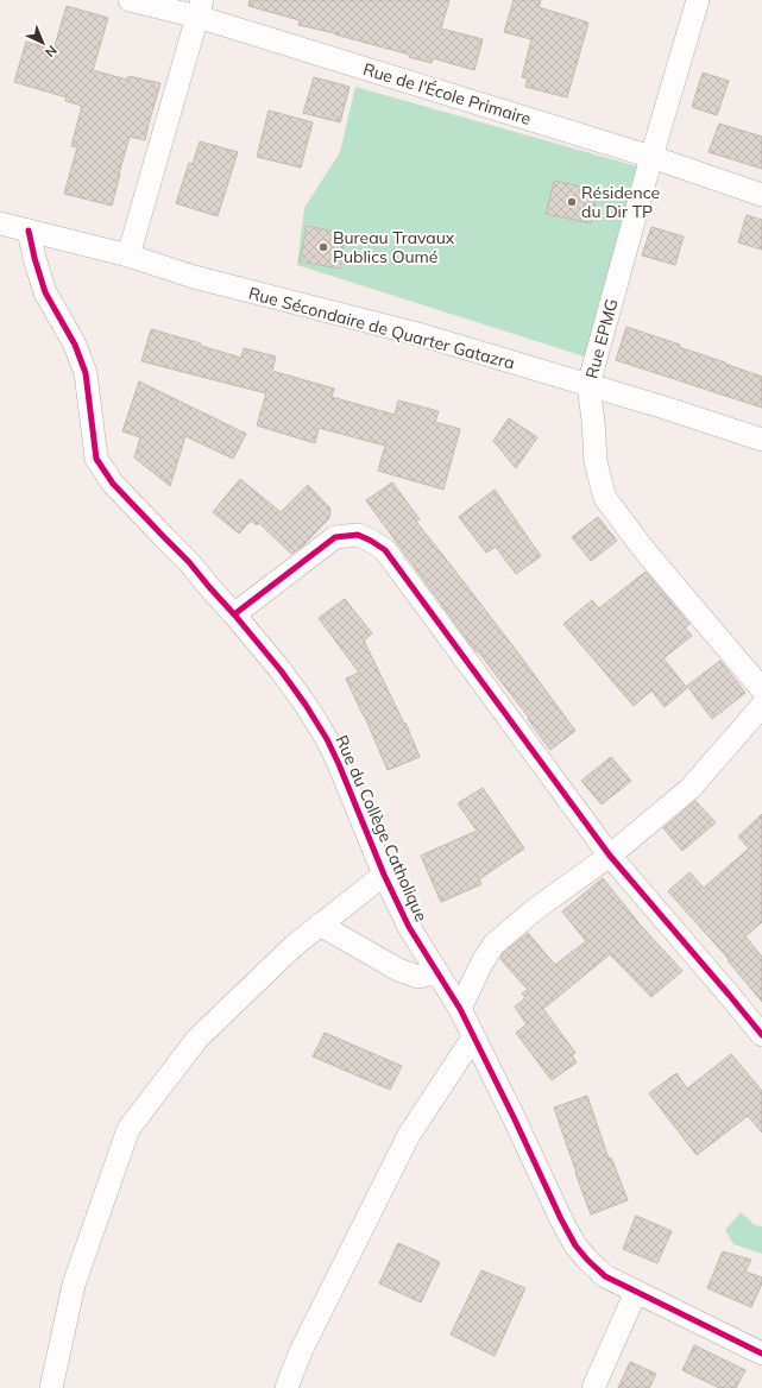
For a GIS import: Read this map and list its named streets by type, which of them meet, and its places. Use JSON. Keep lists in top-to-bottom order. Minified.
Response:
{"streets":{"street":["Rue de l'École Primaire","Rue Sécondaire de Quarter Gatazra","Rue EPMG","Rue du Collège Catholique"]},"crossings":[["Rue de l'École Primaire","Rue EPMG"],["Rue Sécondaire de Quarter Gatazra","Rue EPMG"],["Rue Sécondaire de Quarter Gatazra","Rue du Collège Catholique"]],"places":["Résidence du Dir TP","Bureau Travaux Publics Oumé"],"north":"bottom right"}
